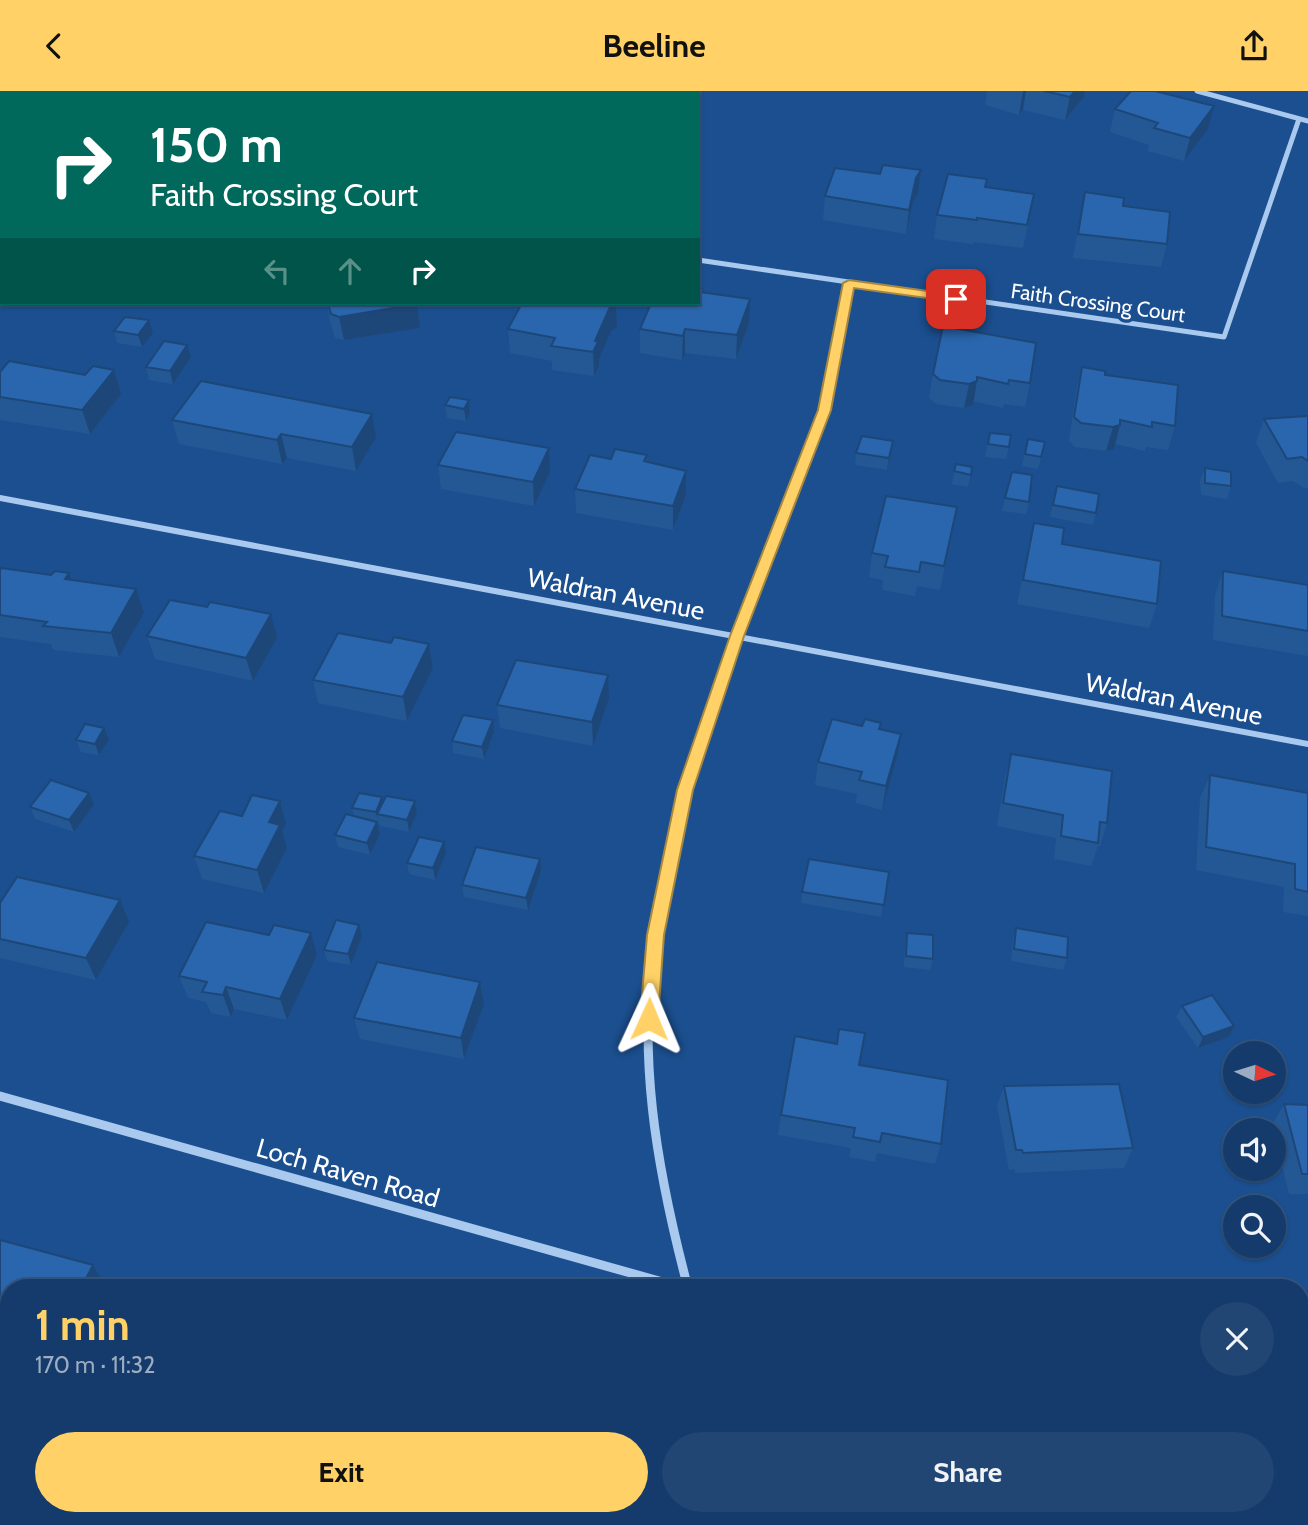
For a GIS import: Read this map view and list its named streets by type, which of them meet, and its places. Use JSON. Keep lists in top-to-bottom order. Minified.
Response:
{"streets":{"street":["Faith Crossing Court","Waldran Avenue","Loch Raven Road"]},"north":"right","page":{"header":"Beeline","turn":["150 m","Faith Crossing Court"],"heading":["1 min","170 m · 11:32"],"buttons":["Exit","Share"]}}
